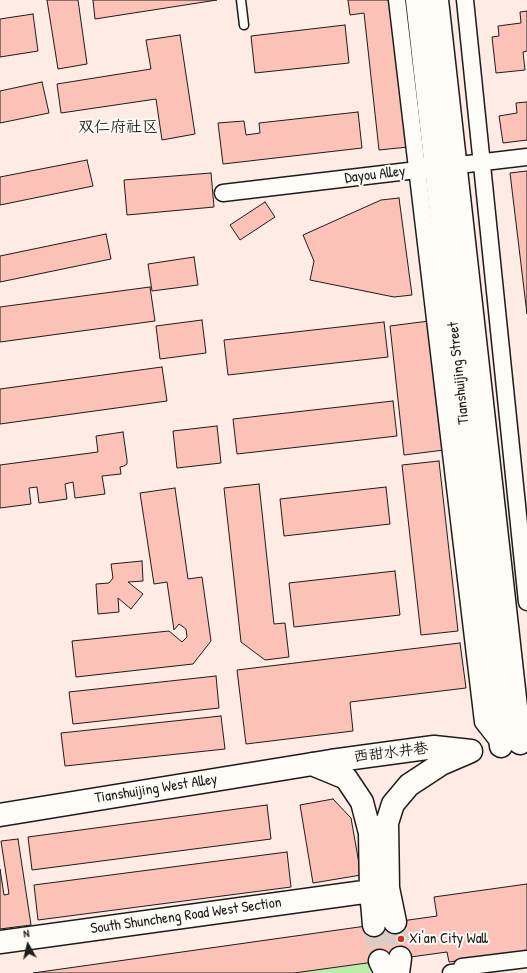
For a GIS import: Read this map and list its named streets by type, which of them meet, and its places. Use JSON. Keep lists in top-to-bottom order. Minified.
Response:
{"streets":{"main road":["Tianshuijing Street","西甜水井巷","Tianshuijing West Alley","South Shuncheng Road West Section"],"street":["Dayou Alley"]},"crossings":[["Dayou Alley","Tianshuijing Street"],["西甜水井巷","Tianshuijing West Alley"]],"districts":["双仁府社区"],"places":["Xi'an City Wall"],"north":"top"}
